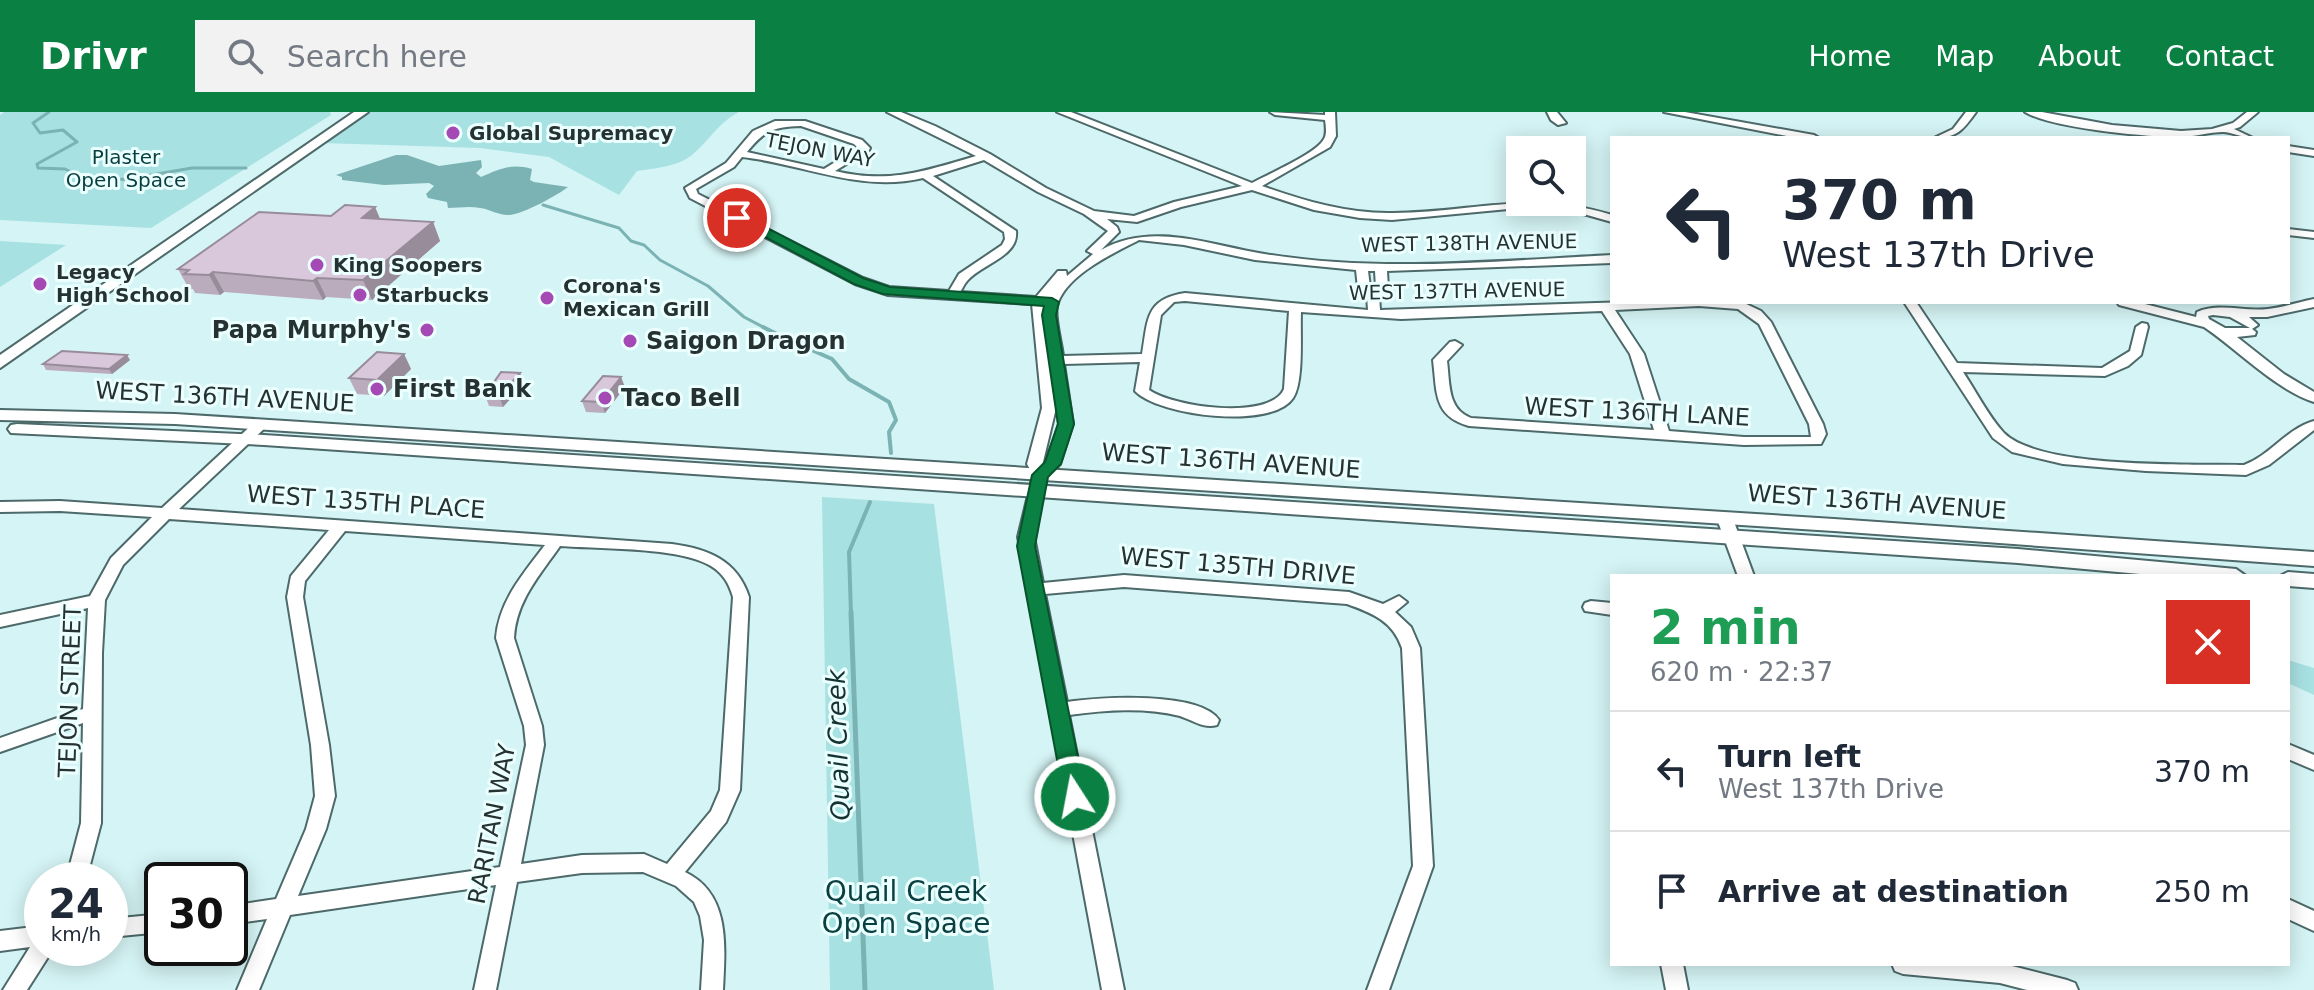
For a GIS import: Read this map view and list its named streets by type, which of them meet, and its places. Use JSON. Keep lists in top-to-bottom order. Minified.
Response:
{"streets":{"main road":["WEST 136TH AVENUE"],"street":["TEJON WAY","WEST 138TH AVENUE","WEST 137TH AVENUE","WEST 136TH LANE","WEST 135TH PLACE","WEST 135TH DRIVE","TEJON STREET","RARITAN WAY"]},"crossings":[["WEST 137TH AVENUE","WEST 136TH LANE"],["WEST 136TH AVENUE","TEJON STREET"],["WEST 135TH PLACE","TEJON STREET"],["WEST 135TH PLACE","RARITAN WAY"]],"water":["Quail Creek"],"parks":["Plaster Open Space","Quail Creek Open Space"],"places":["Global Supremacy","King Soopers","Legacy High School","Starbucks","Corona's Mexican Grill","Papa Murphy's","Saigon Dragon","First Bank","Taco Bell"],"page":{"header":"Drivr","search":"Search here","nav":["Home","Map","About","Contact"],"turn":["370 m","West 137th Drive"],"heading":["2 min","620 m · 22:37"],"list":[{"name":"Turn left","note":"West 137th Drive","value":"370 m"},{"name":"Arrive at destination","value":"250 m"}],"speed":"24 km/h","limit":"30"}}
